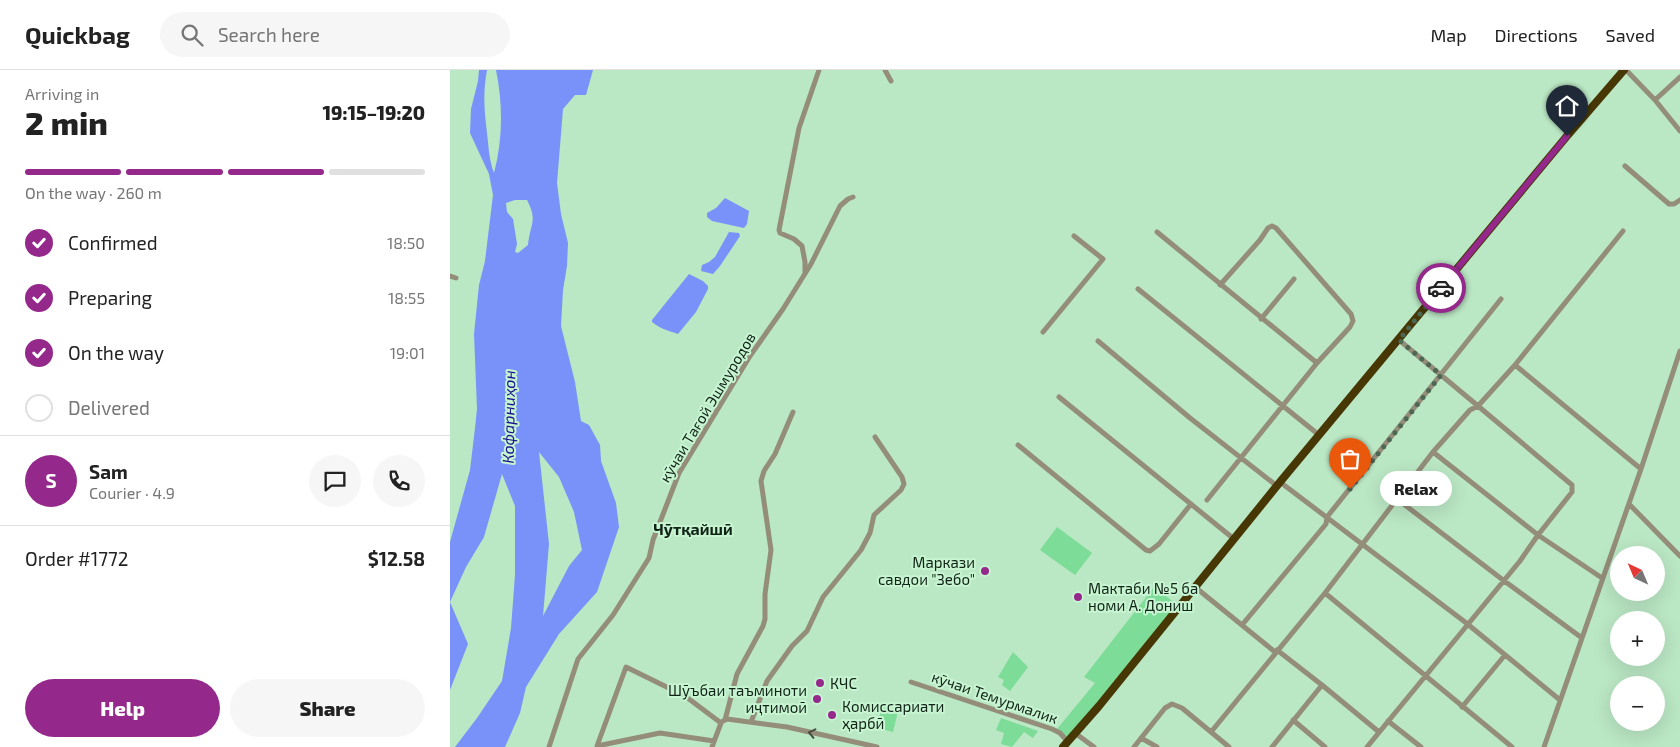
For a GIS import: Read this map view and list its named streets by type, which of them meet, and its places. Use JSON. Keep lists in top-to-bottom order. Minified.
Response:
{"streets":{"street":["кӯчаи Тағой Эшмуродов","кӯчаи Темурмалик"]},"districts":["Чӯтқайшӣ"],"water":["Кофарниҳон"],"places":["Relax","Маркази савдои \"Зебо\"","Мактаби №5 ба номи А. Дониш","КЧС","Шӯъбаи таъминоти иҷтимоӣ","Комиссариати ҳарбӣ"],"north":"top left","page":{"header":"Quickbag","search":"Search here","nav":["Map","Directions","Saved"],"heading":["2 min","Arriving in","19:15–19:20"],"panel":["Sam","Courier · 4.9","Order #1772","$12.58"],"bar":"On the way · 260 m","list":[["Confirmed","18:50"],["Preparing","18:55"],["On the way","19:01"],"Delivered"],"round":"S","bubble":"Relax","map_buttons":["+","−"],"buttons":["Help","Share"]}}
